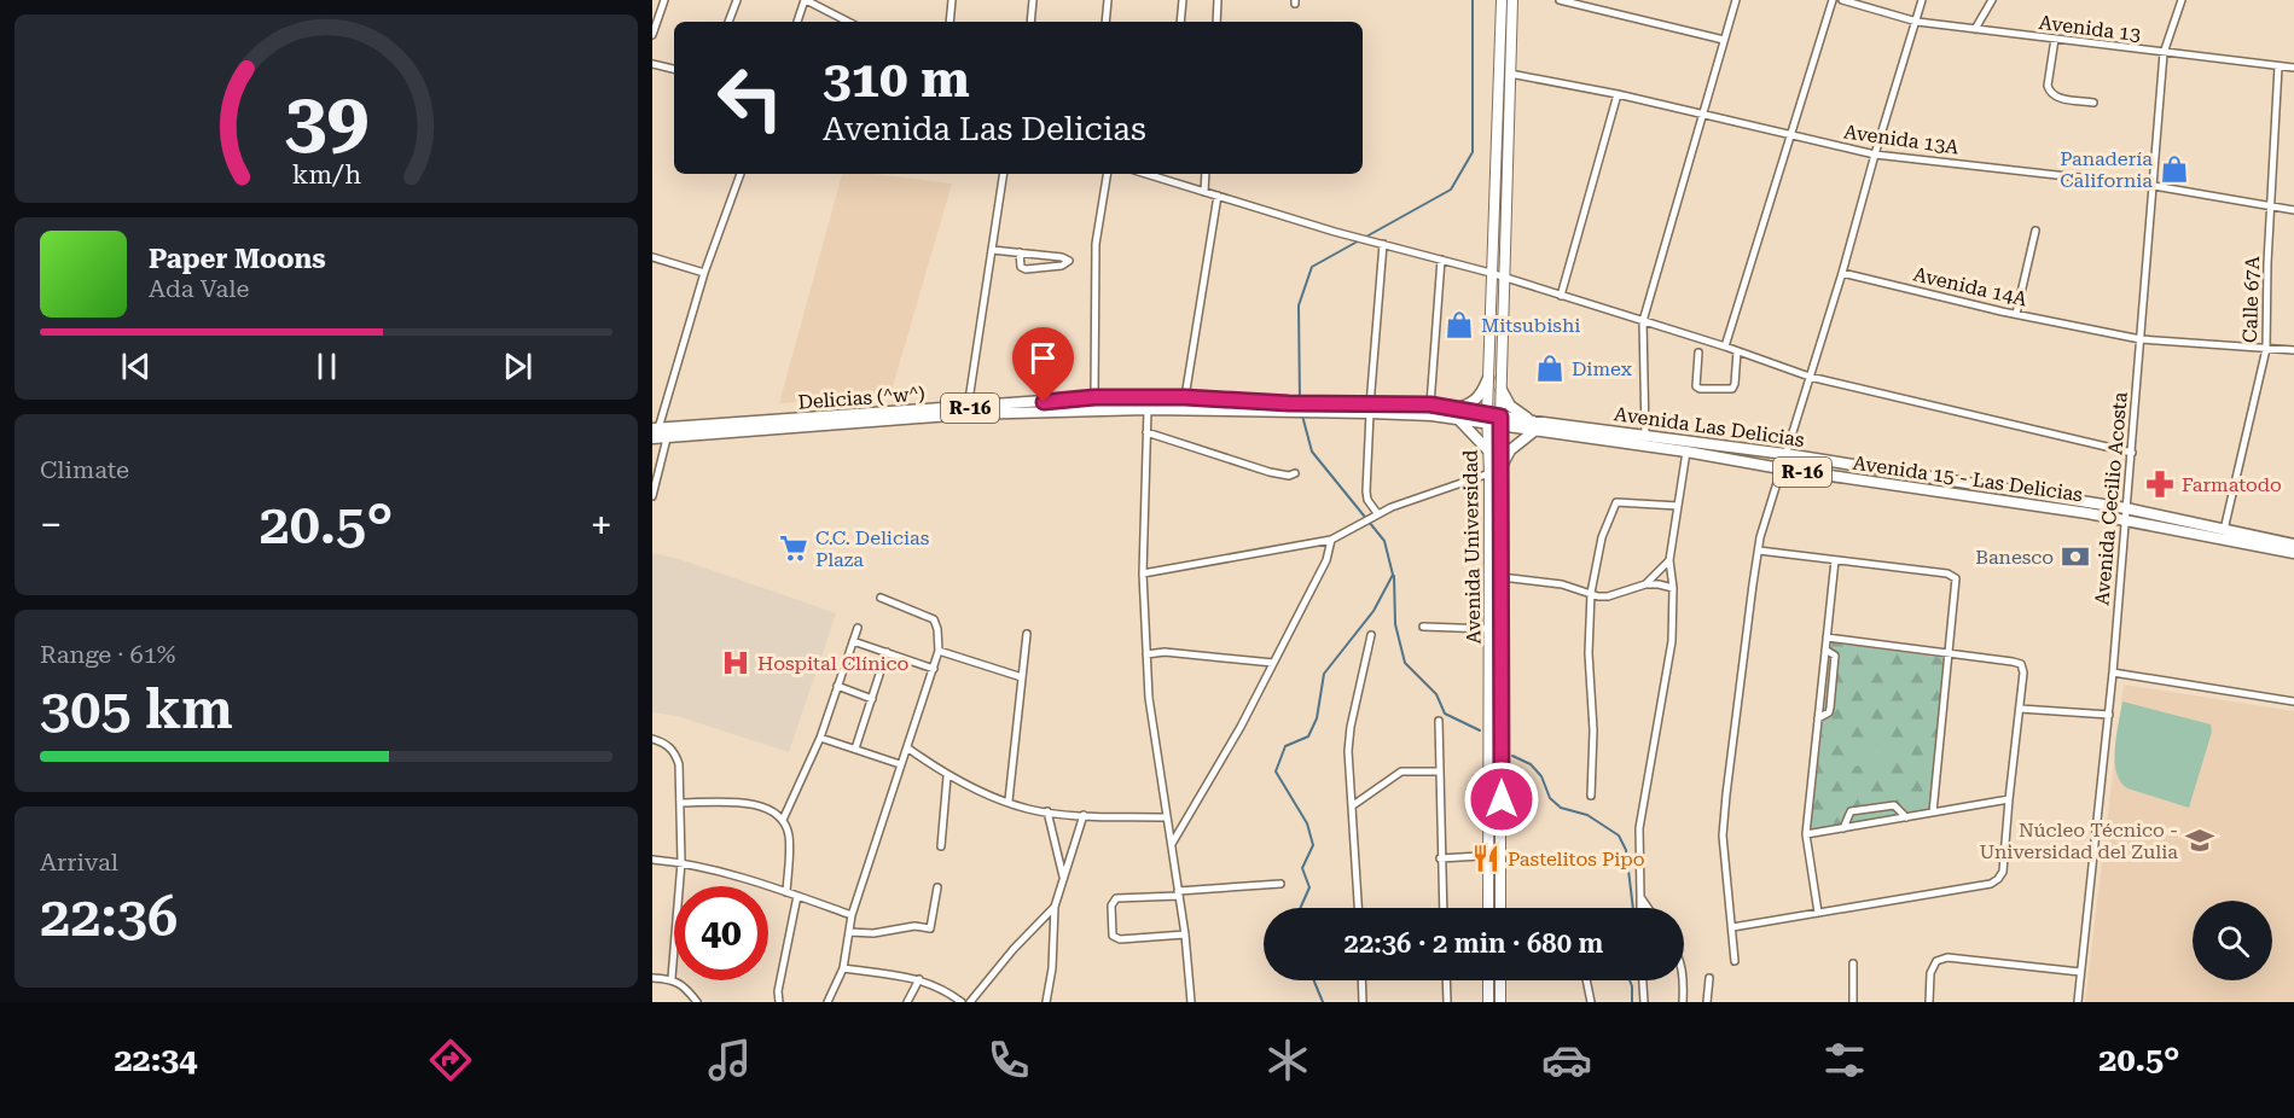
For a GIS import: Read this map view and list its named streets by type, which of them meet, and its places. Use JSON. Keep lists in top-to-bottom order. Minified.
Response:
{"streets":{"main road":["Delicias (^w^)","R-16","Avenida Las Delicias","Avenida 15 - Las Delicias"],"street":["Avenida 13","Avenida 13A","Avenida 14A","Calle 67A","Avenida Cecilio Acosta","Avenida Universidad"]},"crossings":[["Avenida 13","Calle 67A"],["Avenida 13","Avenida Cecilio Acosta"],["Avenida 13A","Calle 67A"],["Avenida 13A","Avenida Cecilio Acosta"],["Avenida 13A","Avenida Universidad"],["Avenida 14A","Calle 67A"],["Avenida 14A","Avenida Cecilio Acosta"],["Calle 67A","Avenida Las Delicias"],["Delicias (^w^)","Avenida Las Delicias"],["R-16","Avenida Las Delicias"],["Avenida Las Delicias","Avenida 15 - Las Delicias"],["Avenida Las Delicias","Avenida Cecilio Acosta"],["Avenida Las Delicias","Avenida Universidad"],["Avenida 15 - Las Delicias","Avenida Cecilio Acosta"]],"places":{"shop":["Panadería California","Mitsubishi","Dimex"],"pharmacy":["Farmatodo"],"supermarket":["C.C. Delicias Plaza"],"bank":["Banesco"],"hospital":["Hospital Clínico"],"school or university":["Núcleo Técnico - Universidad del Zulia"],"restaurant":["Pastelitos Pipo"]},"page":{"turn":["310 m","Avenida Las Delicias"],"song":["Paper Moons","Ada Vale"],"tile":["Climate",["Range · 61%","305 km"],["Arrival","22:36"]],"heat":["−","20.5°","+"],"limit":"40","trip":"22:36 · 2 min · 680 m","tabs":["22:34","20.5°"],"gauge":["39","km/h"]}}
